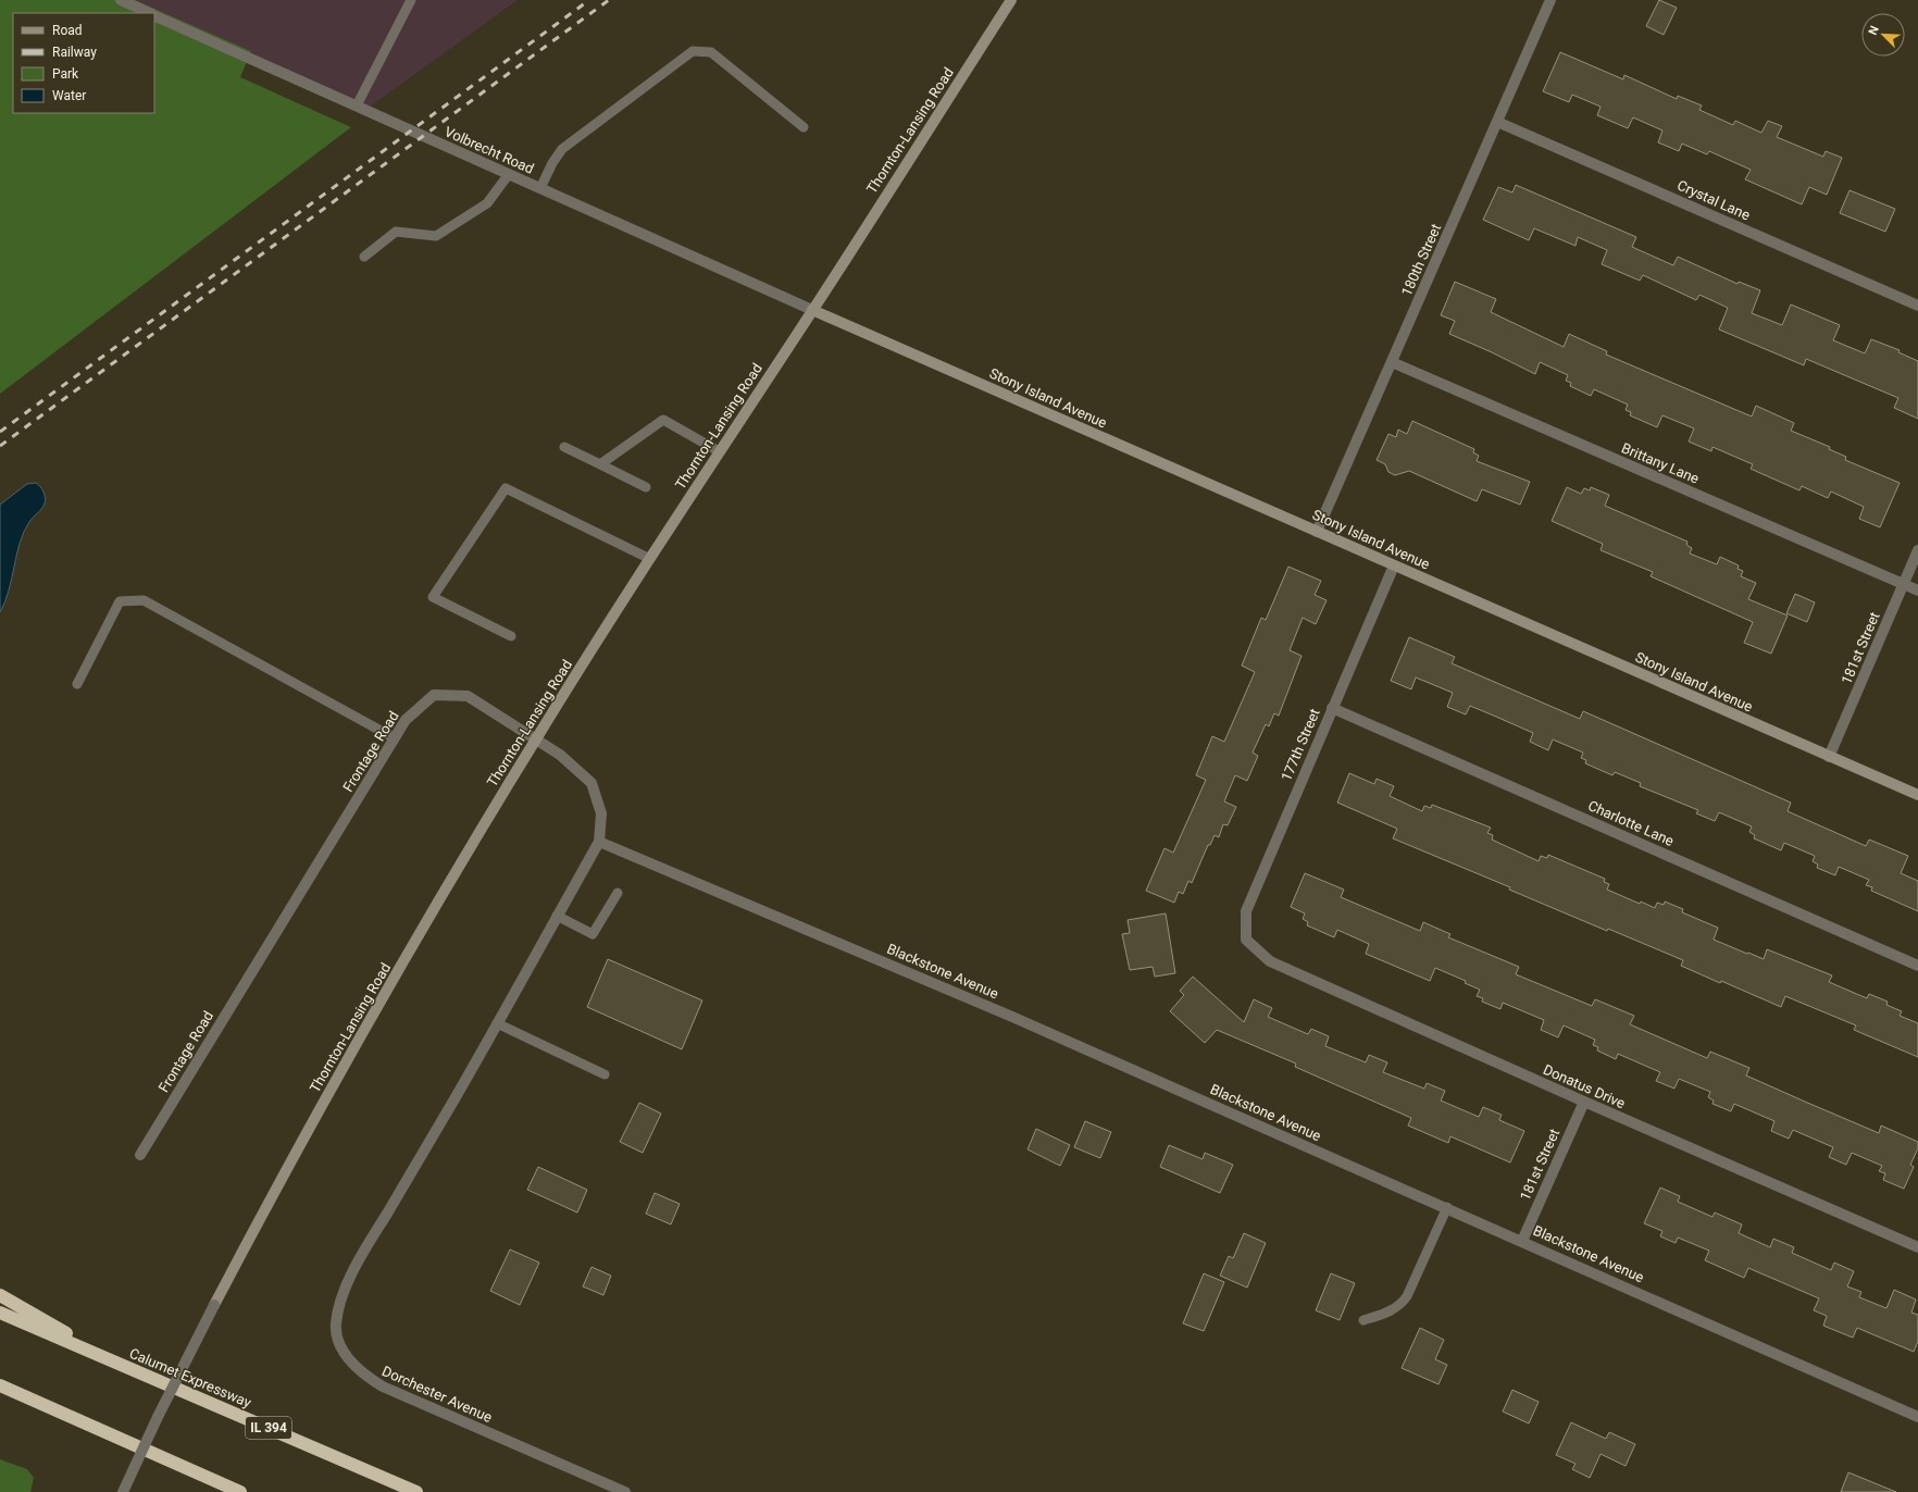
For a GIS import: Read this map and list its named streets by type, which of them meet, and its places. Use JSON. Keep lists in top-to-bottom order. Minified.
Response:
{"streets":{"highway":["Calumet Expressway","IL 394"],"street":["Thornton-Lansing Road","Volbrecht Road","Crystal Lane","180th Street","Stony Island Avenue","Brittany Lane","181st Street","177th Street","Frontage Road","Charlotte Lane","Blackstone Avenue","Donatus Drive","Dorchester Avenue"]},"crossings":[["Thornton-Lansing Road","Volbrecht Road"],["Thornton-Lansing Road","Stony Island Avenue"],["Thornton-Lansing Road","Frontage Road"],["Volbrecht Road","Stony Island Avenue"],["Crystal Lane","180th Street"],["180th Street","Stony Island Avenue"],["180th Street","Brittany Lane"],["Stony Island Avenue","181st Street"],["Stony Island Avenue","177th Street"],["Brittany Lane","181st Street"],["181st Street","Blackstone Avenue"],["181st Street","Donatus Drive"],["177th Street","Charlotte Lane"],["177th Street","Donatus Drive"],["Frontage Road","Blackstone Avenue"],["Frontage Road","Dorchester Avenue"]],"legend":["Road","Railway","Park","Water"],"north":"top left"}
